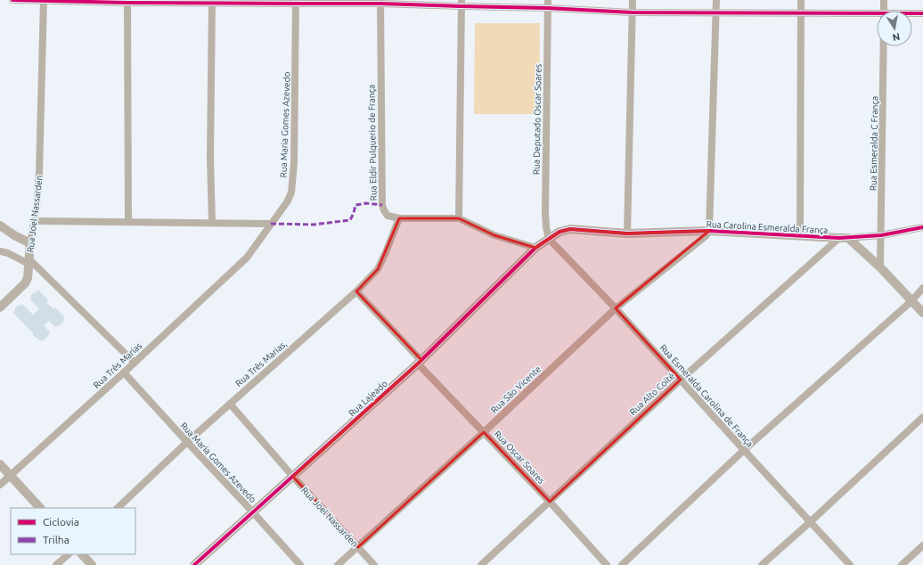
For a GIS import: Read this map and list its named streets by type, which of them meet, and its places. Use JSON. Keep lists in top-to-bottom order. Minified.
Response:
{"streets":{"street":["Rua Deputado Oscar Soares","Rua Maria Gomes Azevedo","Rua Eldir Pulquerio de França","Rua Esmeralda C França","Rua Joel Nassarden","Rua Carolina Esmeralda França","Rua Três Marias,","Rua Três Marias","Rua São Vicente","Rua Alto Coité","Rua Esmeralda Carolina de França","Rua Lajeado","Rua Oscar Soares"]},"crossings":[["Rua Deputado Oscar Soares","Rua Carolina Esmeralda França"],["Rua Deputado Oscar Soares","Rua Esmeralda Carolina de França"],["Rua Deputado Oscar Soares","Rua Lajeado"],["Rua Maria Gomes Azevedo","Rua Três Marias,"],["Rua Maria Gomes Azevedo","Rua Três Marias"],["Rua Maria Gomes Azevedo","Rua Lajeado"],["Rua Eldir Pulquerio de França","Rua Três Marias,"],["Rua Eldir Pulquerio de França","Rua Lajeado"],["Rua Esmeralda C França","Rua Carolina Esmeralda França"],["Rua Joel Nassarden","Rua Três Marias,"],["Rua Joel Nassarden","Rua Três Marias"],["Rua Joel Nassarden","Rua São Vicente"],["Rua Joel Nassarden","Rua Lajeado"],["Rua Carolina Esmeralda França","Rua São Vicente"],["Rua Carolina Esmeralda França","Rua Alto Coité"],["Rua Carolina Esmeralda França","Rua Esmeralda Carolina de França"],["Rua Carolina Esmeralda França","Rua Lajeado"],["Rua Três Marias,","Rua Oscar Soares"],["Rua São Vicente","Rua Esmeralda Carolina de França"],["Rua São Vicente","Rua Oscar Soares"],["Rua Alto Coité","Rua Esmeralda Carolina de França"],["Rua Alto Coité","Rua Oscar Soares"],["Rua Esmeralda Carolina de França","Rua Lajeado"],["Rua Lajeado","Rua Oscar Soares"]],"legend":["Ciclovia","Trilha"],"north":"bottom"}
